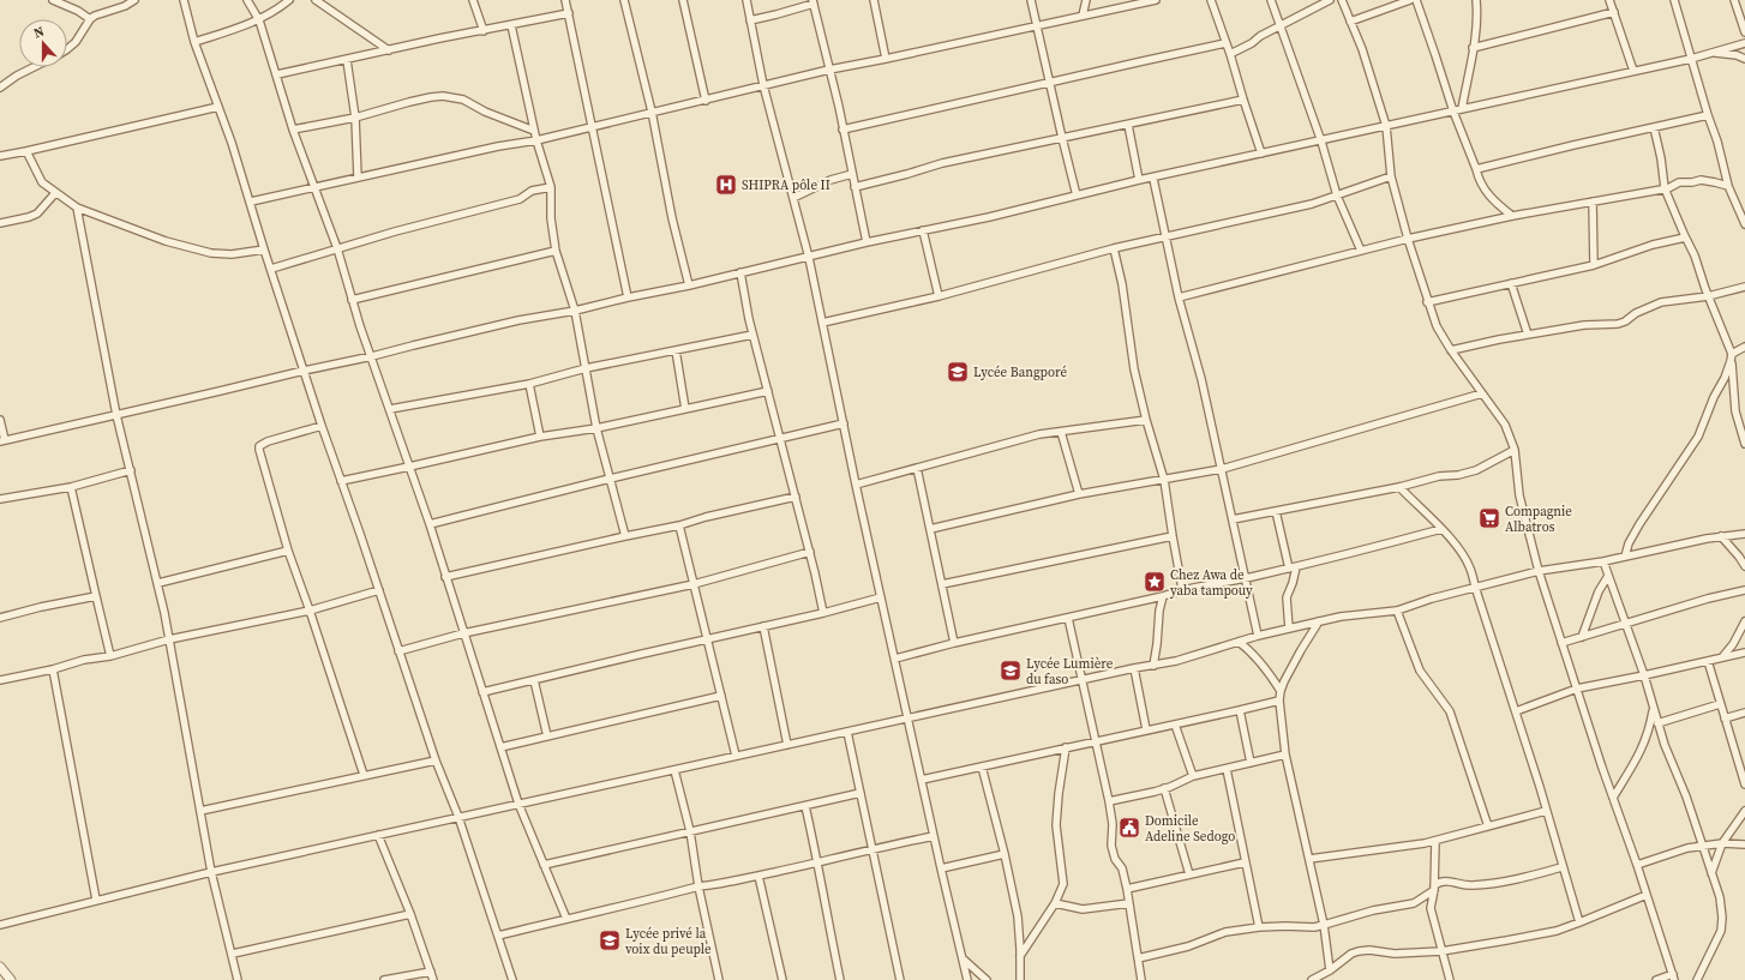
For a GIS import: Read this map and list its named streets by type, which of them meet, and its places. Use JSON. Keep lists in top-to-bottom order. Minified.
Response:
{"places":{"hospital":["SHIPRA pôle II"],"school or university":["Lycée Bangporé","Lycée Lumière du faso","Lycée privé la voix du peuple"],"supermarket":["Compagnie Albatros"],"place":["Chez Awa de yaba tampouy"],"public building":["Domicile Adeline Sedogo"]},"north":"top"}
